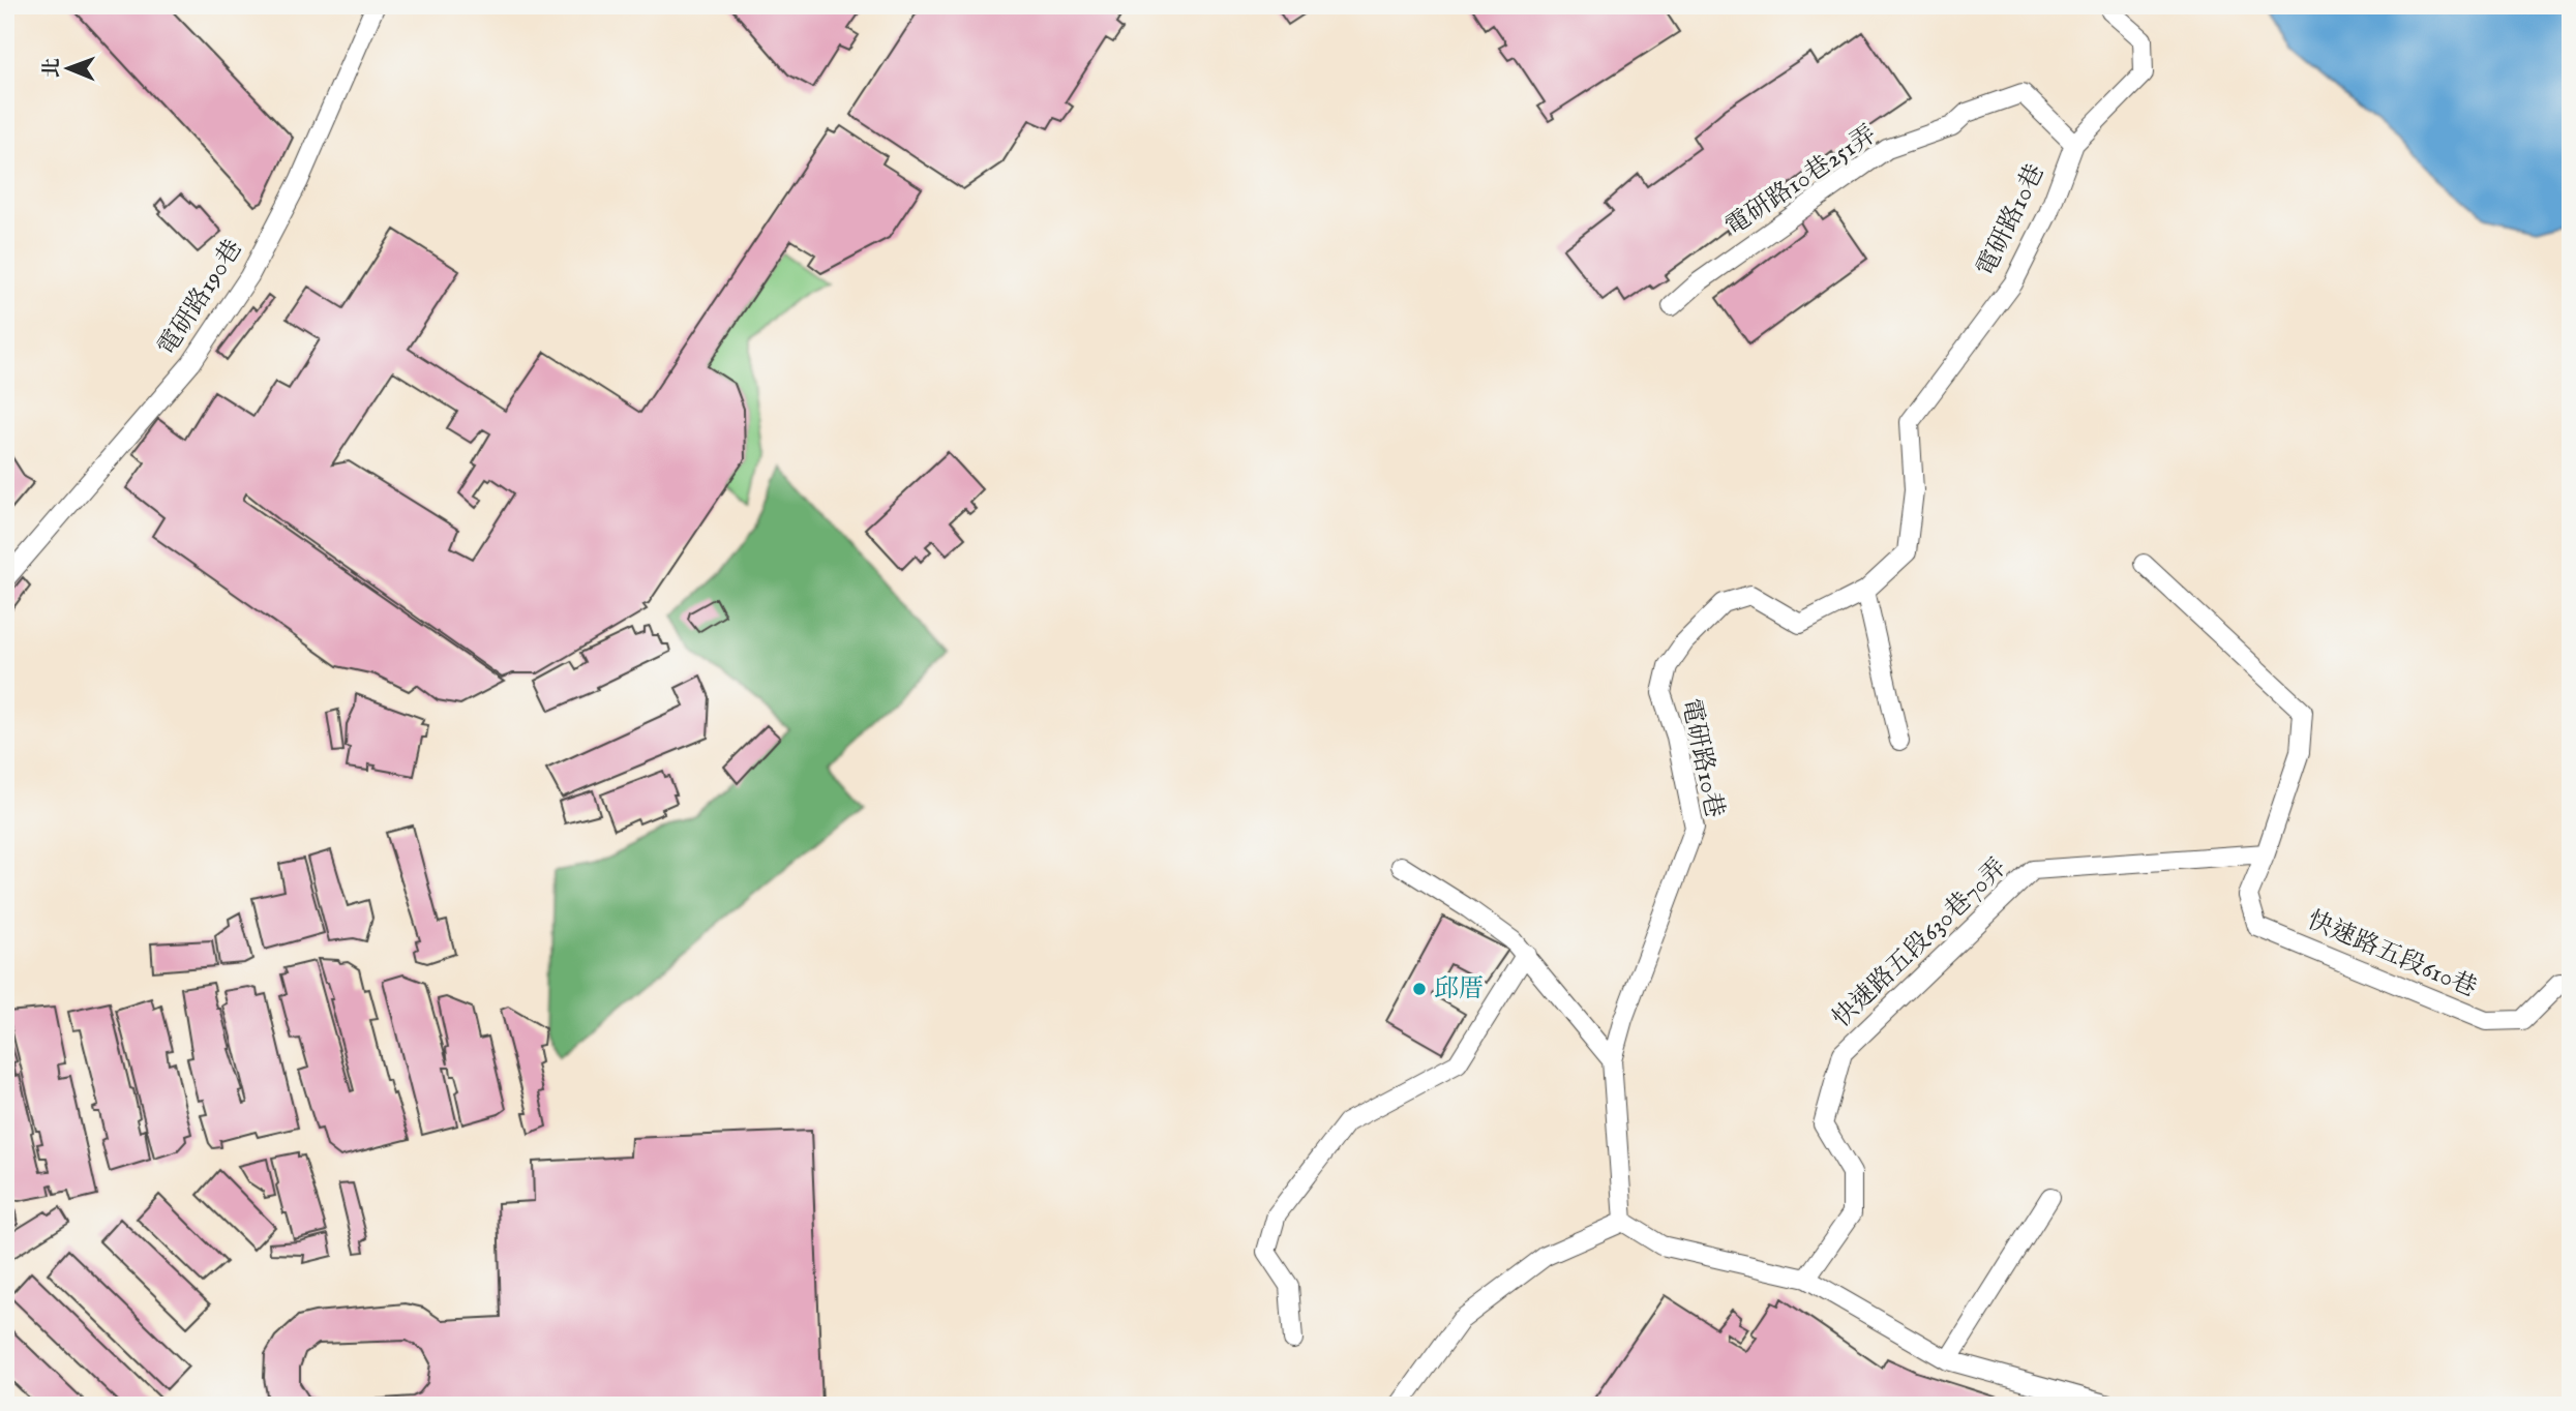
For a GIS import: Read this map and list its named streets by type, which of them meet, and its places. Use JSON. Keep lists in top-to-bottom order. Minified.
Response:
{"streets":{"street":["電研路10巷251弄","電研路10巷","電研路190巷","快速路五段630巷70弄","快速路五段610巷"]},"crossings":[["電研路10巷251弄","電研路10巷"],["快速路五段630巷70弄","快速路五段610巷"]],"places":["邱厝"],"north":"left"}
